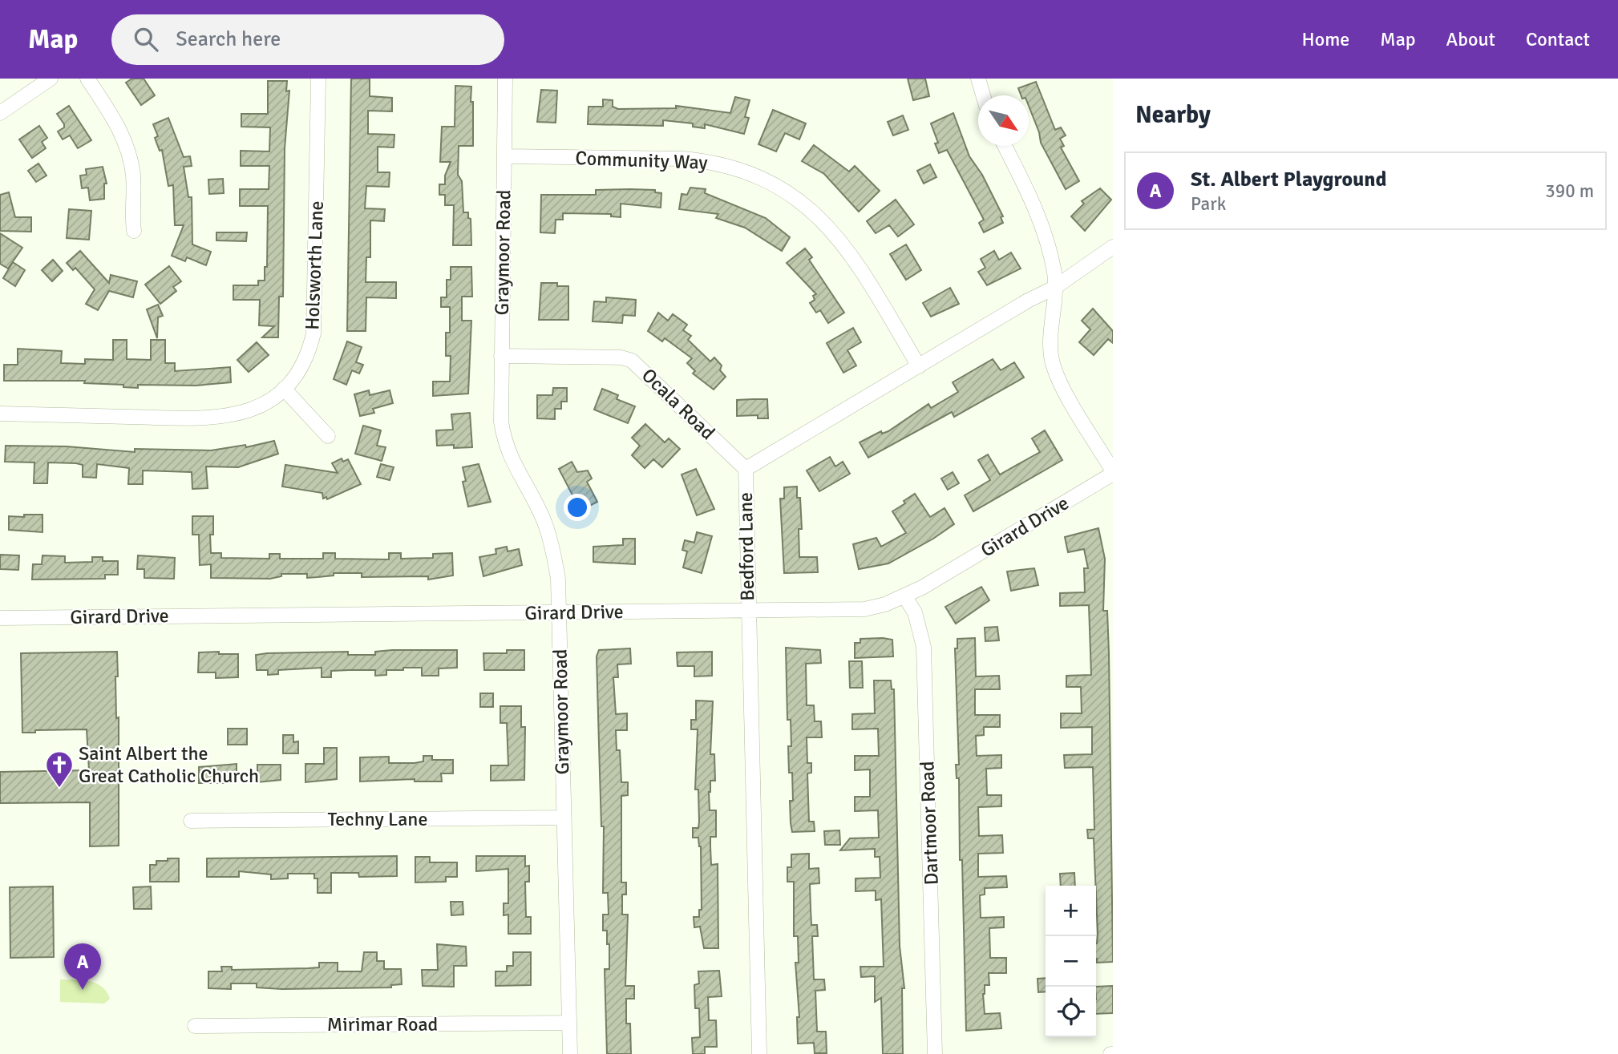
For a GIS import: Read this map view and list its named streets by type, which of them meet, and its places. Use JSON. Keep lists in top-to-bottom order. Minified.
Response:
{"streets":{"street":["Community Way","Graymoor Road","Holsworth Lane","Ocala Road","Girard Drive","Bedford Lane","Techny Lane","Dartmoor Road","Mirimar Road"]},"crossings":[["Community Way","Graymoor Road"],["Community Way","Bedford Lane"],["Graymoor Road","Ocala Road"],["Graymoor Road","Girard Drive"],["Graymoor Road","Techny Lane"],["Graymoor Road","Mirimar Road"],["Ocala Road","Bedford Lane"],["Girard Drive","Bedford Lane"],["Girard Drive","Dartmoor Road"]],"places":{"church":["Saint Albert the Great Catholic Church"]},"north":"bottom right","page":{"header":"Map","search":"Search here","nav":["Home","Map","About","Contact"],"heading":"Nearby","list":[{"mark":"A","name":"St. Albert Playground","note":"Park","value":"390 m"}],"map_buttons":["+","−"],"pins":"A"}}
